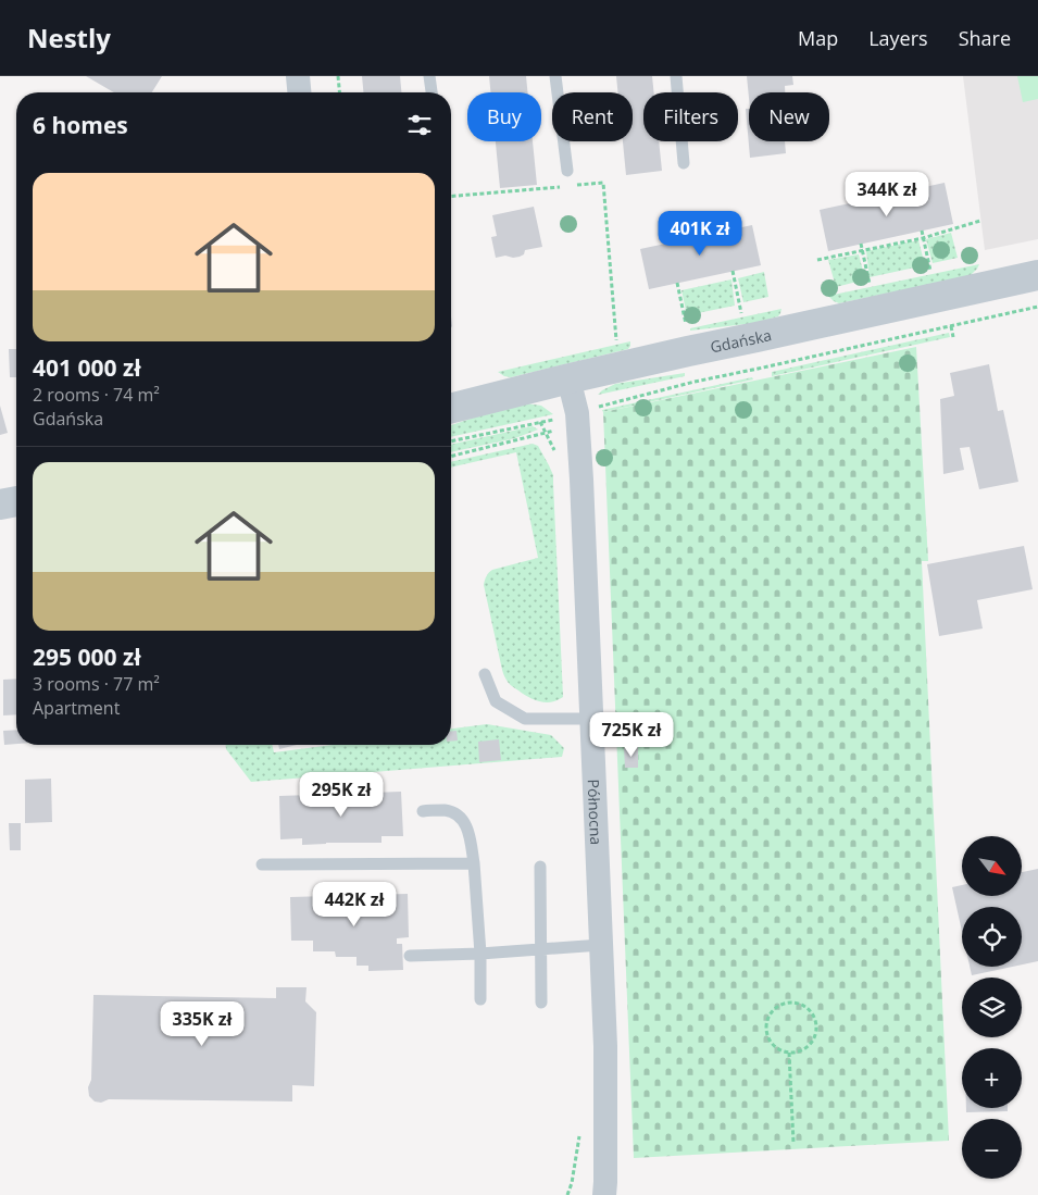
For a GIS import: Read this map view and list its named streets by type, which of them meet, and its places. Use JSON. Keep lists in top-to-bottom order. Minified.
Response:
{"streets":{"street":["Gdańska","Północna"]},"crossings":[["Gdańska","Północna"]],"north":"bottom right","page":{"header":"Nestly","nav":["Map","Layers","Share"],"chip":["Buy","Rent","Filters","New"],"heading":"6 homes","list":[{"name":"401 000 zł","note":"2 rooms · 74 m² · Gdańska"},{"name":"295 000 zł","note":"3 rooms · 77 m² · Apartment"}],"price":["344K zł","401K zł","725K zł","295K zł","442K zł","335K zł"],"map_buttons":["+","−"]}}
